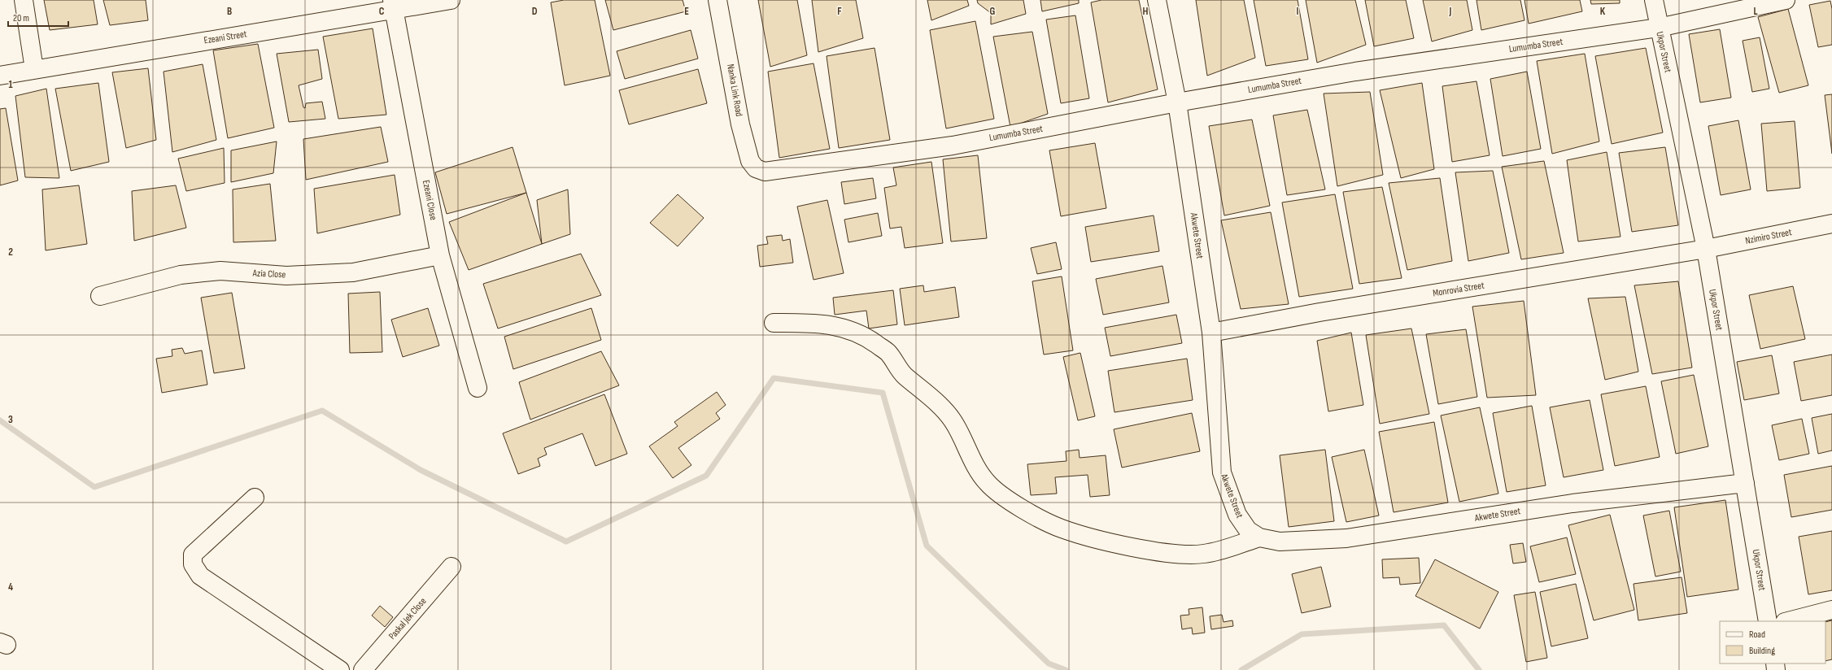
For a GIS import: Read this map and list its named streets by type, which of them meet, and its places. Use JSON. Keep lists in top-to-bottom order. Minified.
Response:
{"streets":{"street":["Ezeani Street","Lumumba Street","Ukpor Street","Nanka Link Road","Ezeani Close","Akwete Street","Nzimiro Street","Azia Close","Monrovia Street","Paskal Jek Close"]},"crossings":[["Ezeani Street","Ezeani Close"],["Lumumba Street","Ukpor Street"],["Lumumba Street","Nanka Link Road"],["Lumumba Street","Akwete Street"],["Ukpor Street","Akwete Street"],["Ukpor Street","Nzimiro Street"],["Ukpor Street","Monrovia Street"],["Ezeani Close","Azia Close"],["Akwete Street","Monrovia Street"],["Nzimiro Street","Monrovia Street"]],"legend":["Road","Building"],"scale_bar":"20 m","grid":{"columns":["B","C","D","E","F","G","H","I","J","K","L"],"rows":["1","2","3","4"]}}
